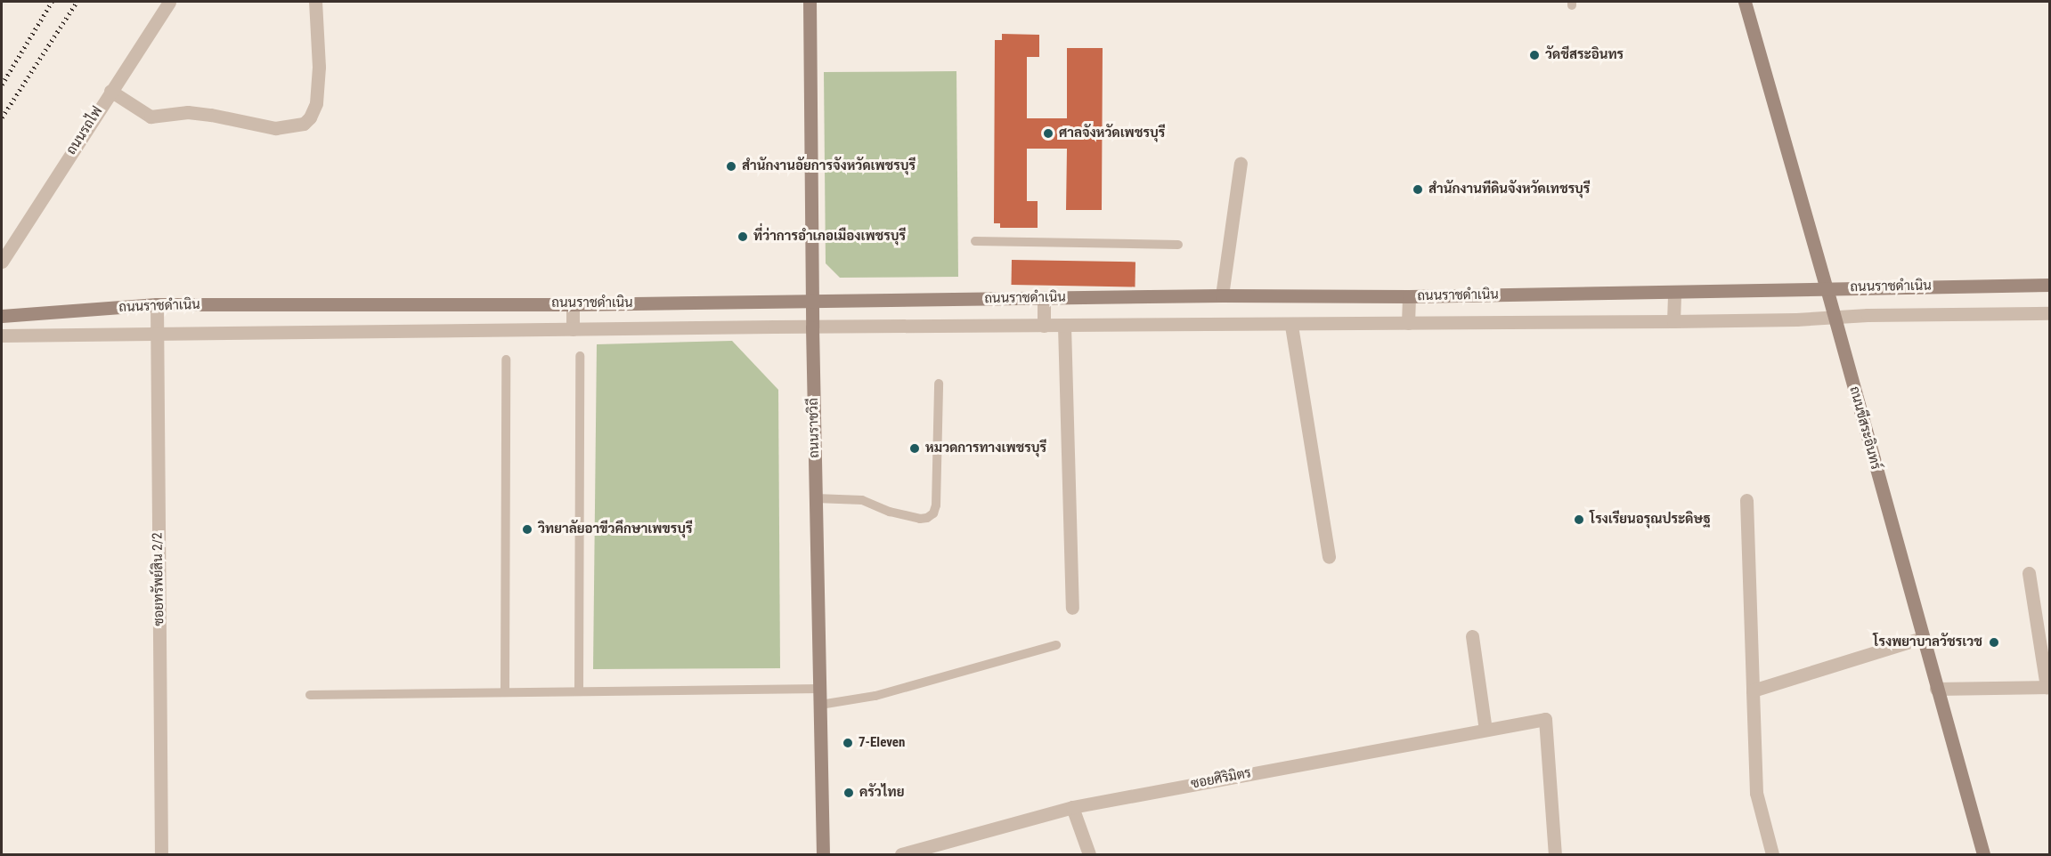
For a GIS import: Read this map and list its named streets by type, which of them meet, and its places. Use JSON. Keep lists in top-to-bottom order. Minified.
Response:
{"streets":{"main road":["ถนนราชดำเนิน","ถนนราชวิถี","ถนนขีสระอินทร์"],"street":["ถนนรถไฟ","ซอยทรัพย์สิน 2/2","ซอยศิริมิตร"]},"crossings":[["ถนนราชดำเนิน","ถนนราชวิถี"],["ถนนราชดำเนิน","ถนนขีสระอินทร์"],["ถนนราชดำเนิน","ซอยทรัพย์สิน 2/2"]],"places":["วัดชีสระอินทร","ศาลจังหวัดเพชรบุรี","สำนักงานอัยการจังหวัดเพชรบุรี","สำนักงานทีดินจังหวัดเทชรบุรี","ที่ว่าการอำเภอเมืองเพชรบุรี","หมวดการทางเพชรบุรี","โรงเรียนอรุณประดิษฐ","วิทยาลัยอาขีวคึกษาเพขรบุรี","โรงพยาบาลวัชรเวช","7-Eleven","ครัวไทย"]}
